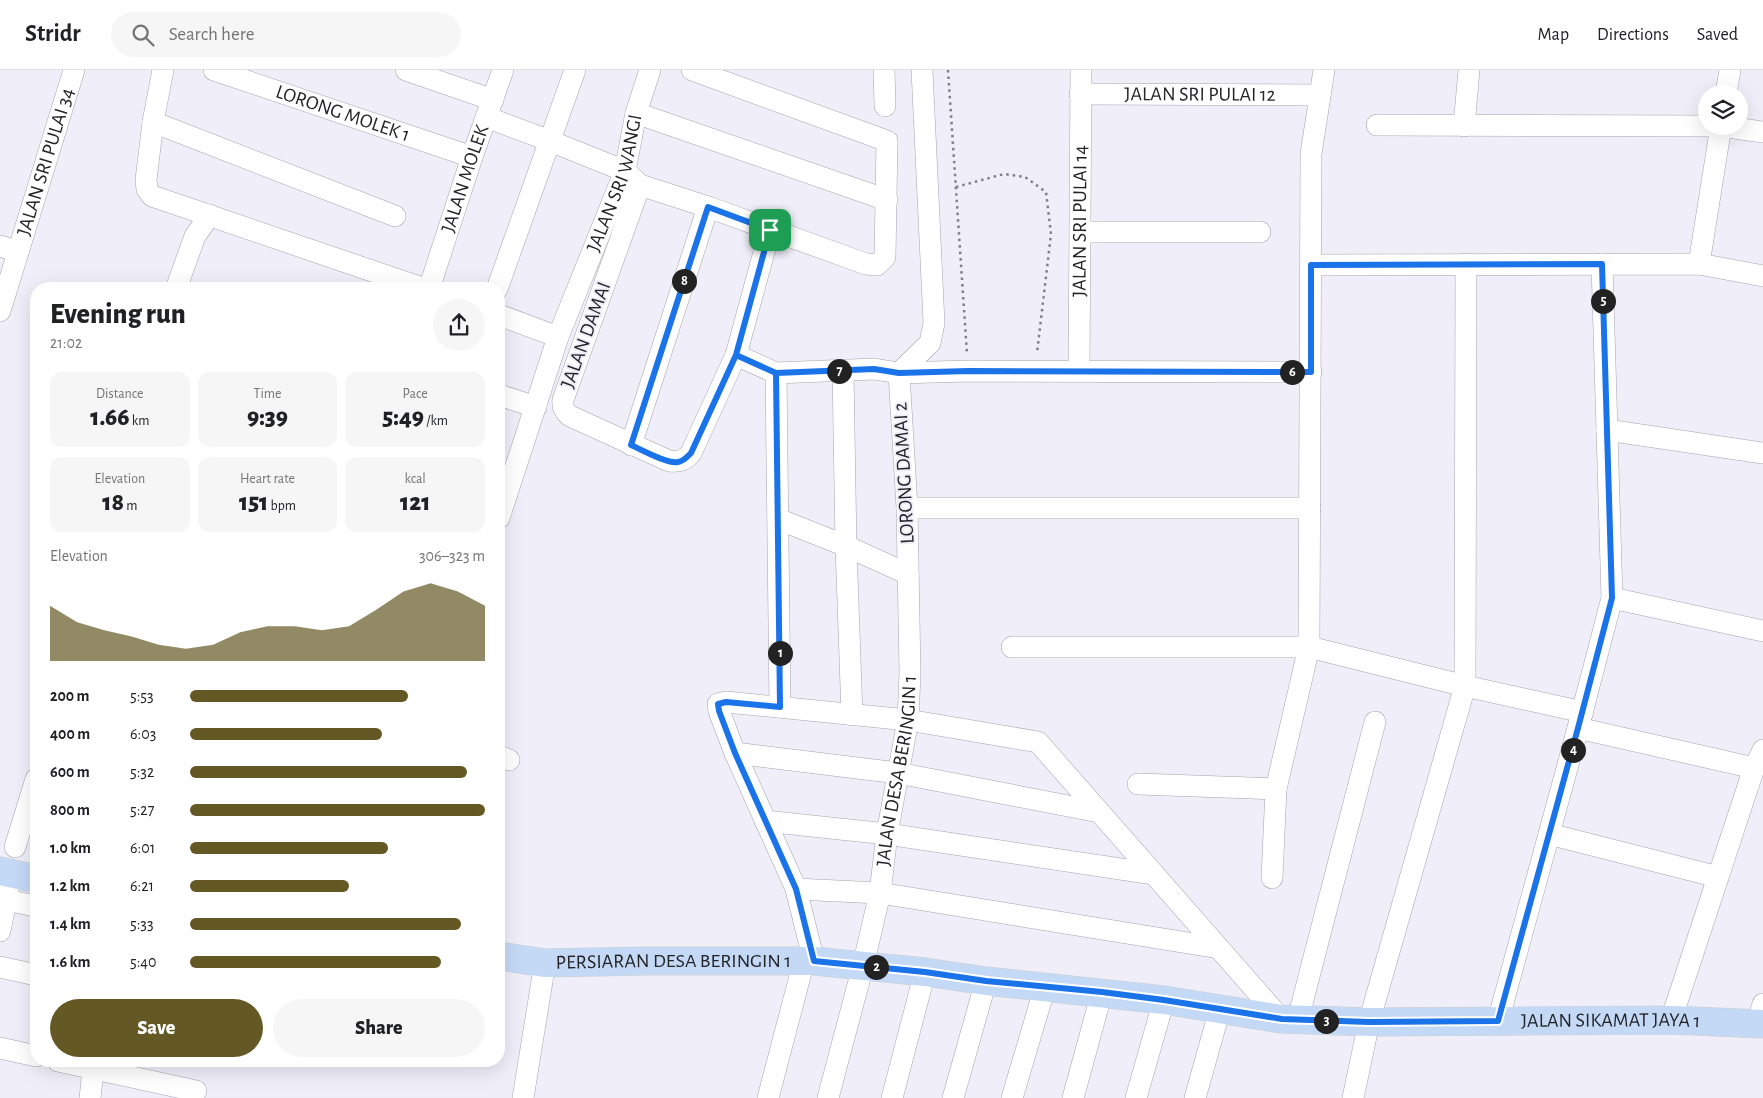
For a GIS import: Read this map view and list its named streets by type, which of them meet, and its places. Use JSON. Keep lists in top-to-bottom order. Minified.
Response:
{"streets":{"main road":["PERSIARAN DESA BERINGIN 1","JALAN SIKAMAT JAYA 1"],"street":["JALAN SRI PULAI 12","LORONG MOLEK 1","JALAN SRI PULAI 34","JALAN MOLEK","JALAN SRI WANGI","JALAN SRI PULAI 14","JALAN DAMAI","LORONG DAMAI 2","JALAN DESA BERINGIN 1"]},"crossings":[["JALAN SRI PULAI 12","JALAN SRI PULAI 14"],["LORONG MOLEK 1","JALAN MOLEK"],["JALAN SRI WANGI","JALAN DAMAI"],["LORONG DAMAI 2","JALAN DESA BERINGIN 1"],["JALAN DESA BERINGIN 1","PERSIARAN DESA BERINGIN 1"],["PERSIARAN DESA BERINGIN 1","JALAN SIKAMAT JAYA 1"]],"page":{"header":"Stridr","search":"Search here","nav":["Map","Directions","Saved"],"pins":["8","5","7","6","1","4","2","3"],"heading":["Evening run","21:02"],"stats":[["Distance","1.66 km"],["Time","9:39"],["Pace","5:49 /km"],["Elevation","18 m"],["Heart rate","151 bpm"],["kcal","121"]],"chart":["Elevation","306–323 m"],"list":[{"name":"200 m","note":"5:53"},{"name":"400 m","note":"6:03"},{"name":"600 m","note":"5:32"},{"name":"800 m","note":"5:27"},{"name":"1.0 km","note":"6:01"},{"name":"1.2 km","note":"6:21"},{"name":"1.4 km","note":"5:33"},{"name":"1.6 km","note":"5:40"}],"buttons":["Save","Share"]}}
